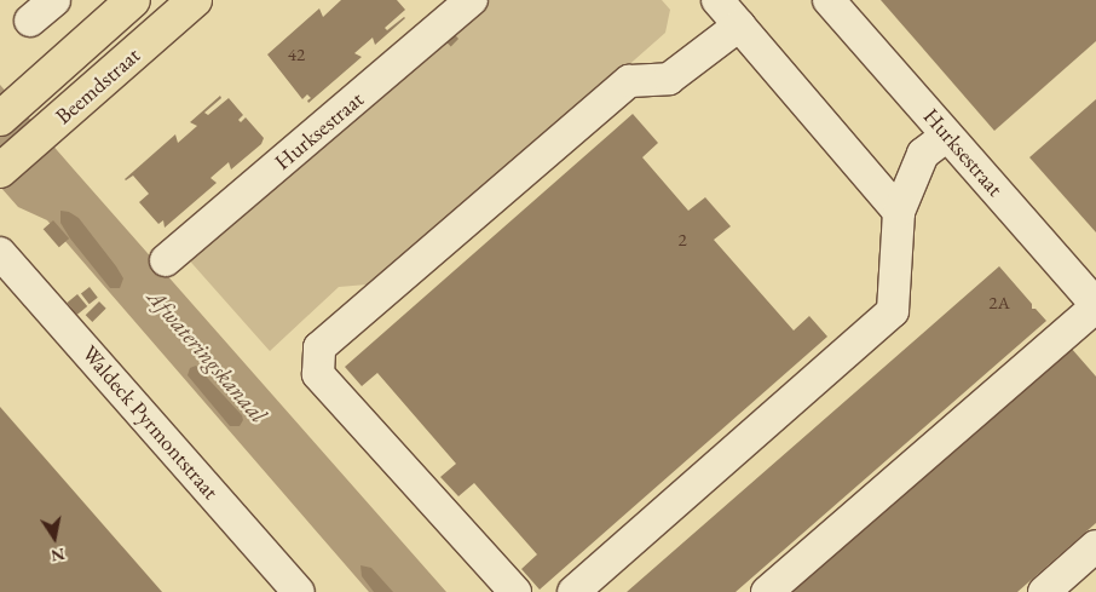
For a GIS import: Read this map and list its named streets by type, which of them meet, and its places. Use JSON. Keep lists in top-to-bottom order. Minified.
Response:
{"streets":{"main road":["Beemdstraat"],"street":["Hurksestraat","Waldeck Pyrmontstraat"]},"water":["Afwateringskanaal"],"house_numbers":["42","2","2A"],"north":"bottom"}
